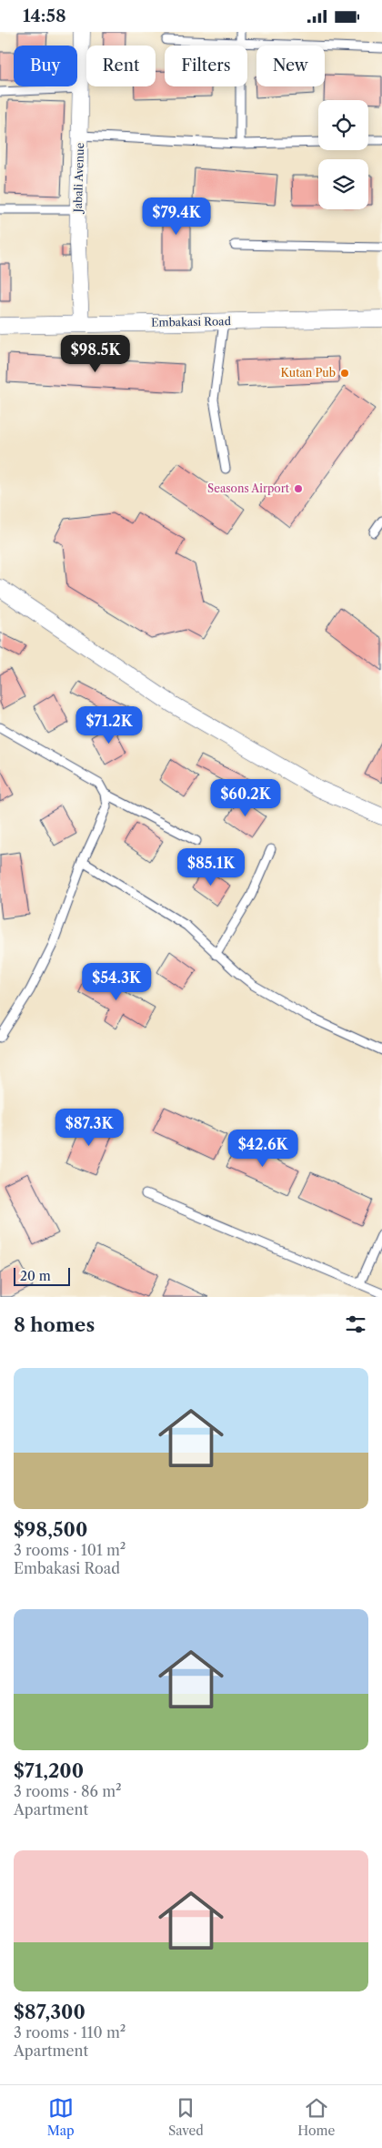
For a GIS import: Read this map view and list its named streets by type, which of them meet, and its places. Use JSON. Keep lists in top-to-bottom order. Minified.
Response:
{"streets":{"street":["Jabali Avenue","Embakasi Road"]},"crossings":[["Jabali Avenue","Embakasi Road"]],"places":["Kutan Pub","Seasons Airport"],"scale_bar":"20 m","page":{"status":"14:58","chip":["Buy","Rent","Filters","New"],"price":["$79.4K","$98.5K","$71.2K","$60.2K","$85.1K","$54.3K","$87.3K","$42.6K"],"scale":"20 m","heading":"8 homes","list":[{"name":"$98,500","note":"3 rooms · 101 m² · Embakasi Road"},{"name":"$71,200","note":"3 rooms · 86 m² · Apartment"},{"name":"$87,300","note":"3 rooms · 110 m² · Apartment"}],"tabs":["Map","Saved","Home"]}}
